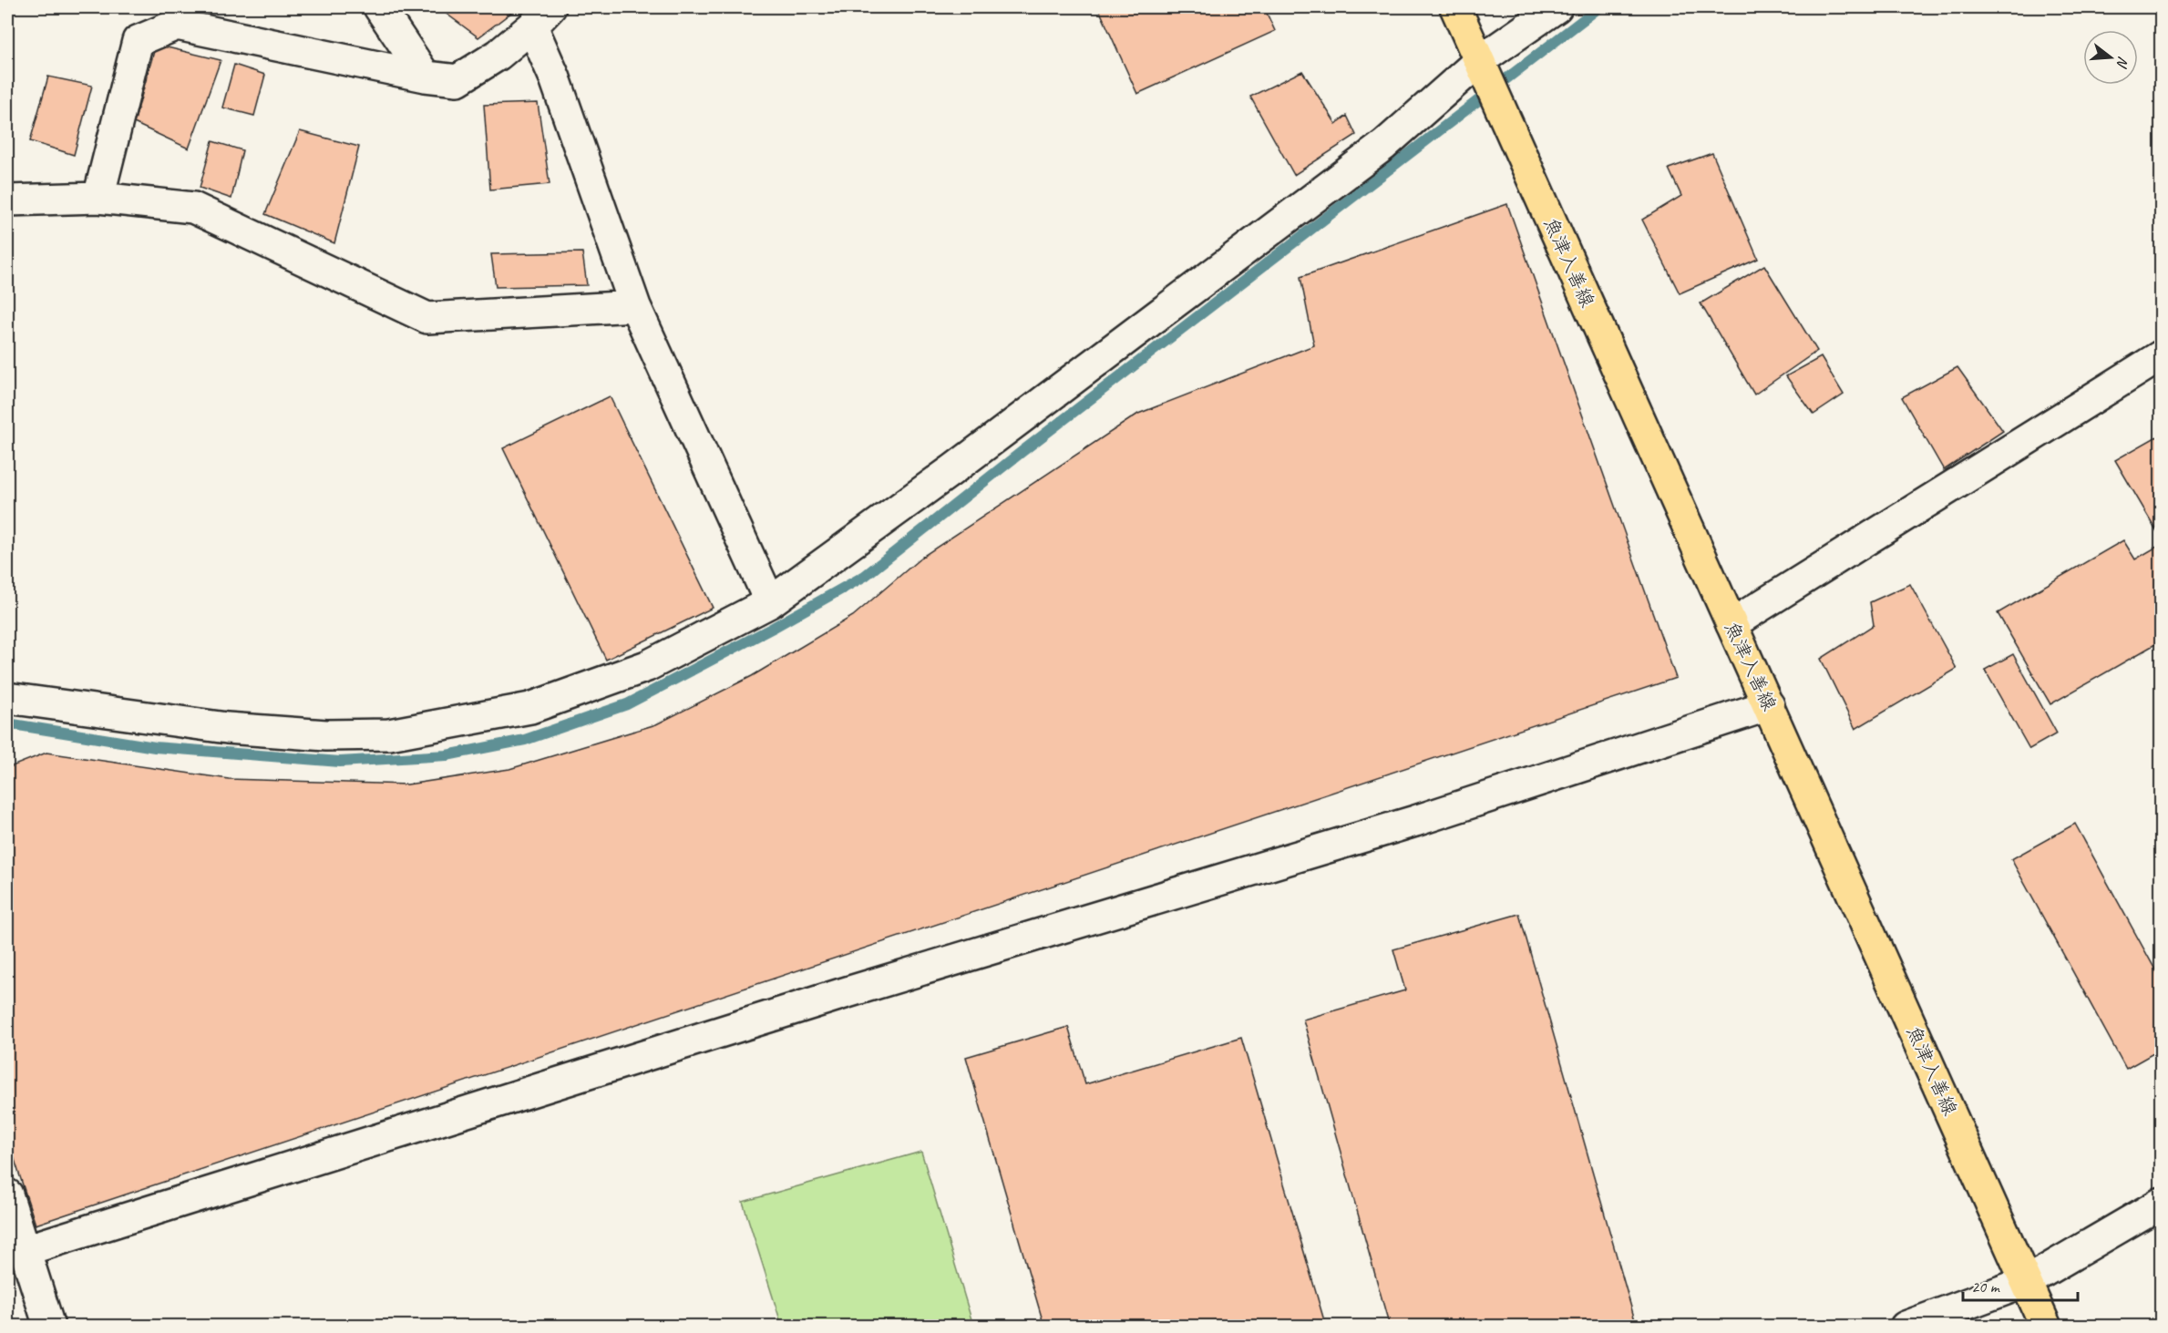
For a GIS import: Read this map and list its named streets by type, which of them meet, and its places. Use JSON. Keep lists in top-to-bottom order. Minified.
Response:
{"streets":{"main road":["魚津入善線"]},"scale_bar":"20 m","north":"right"}
